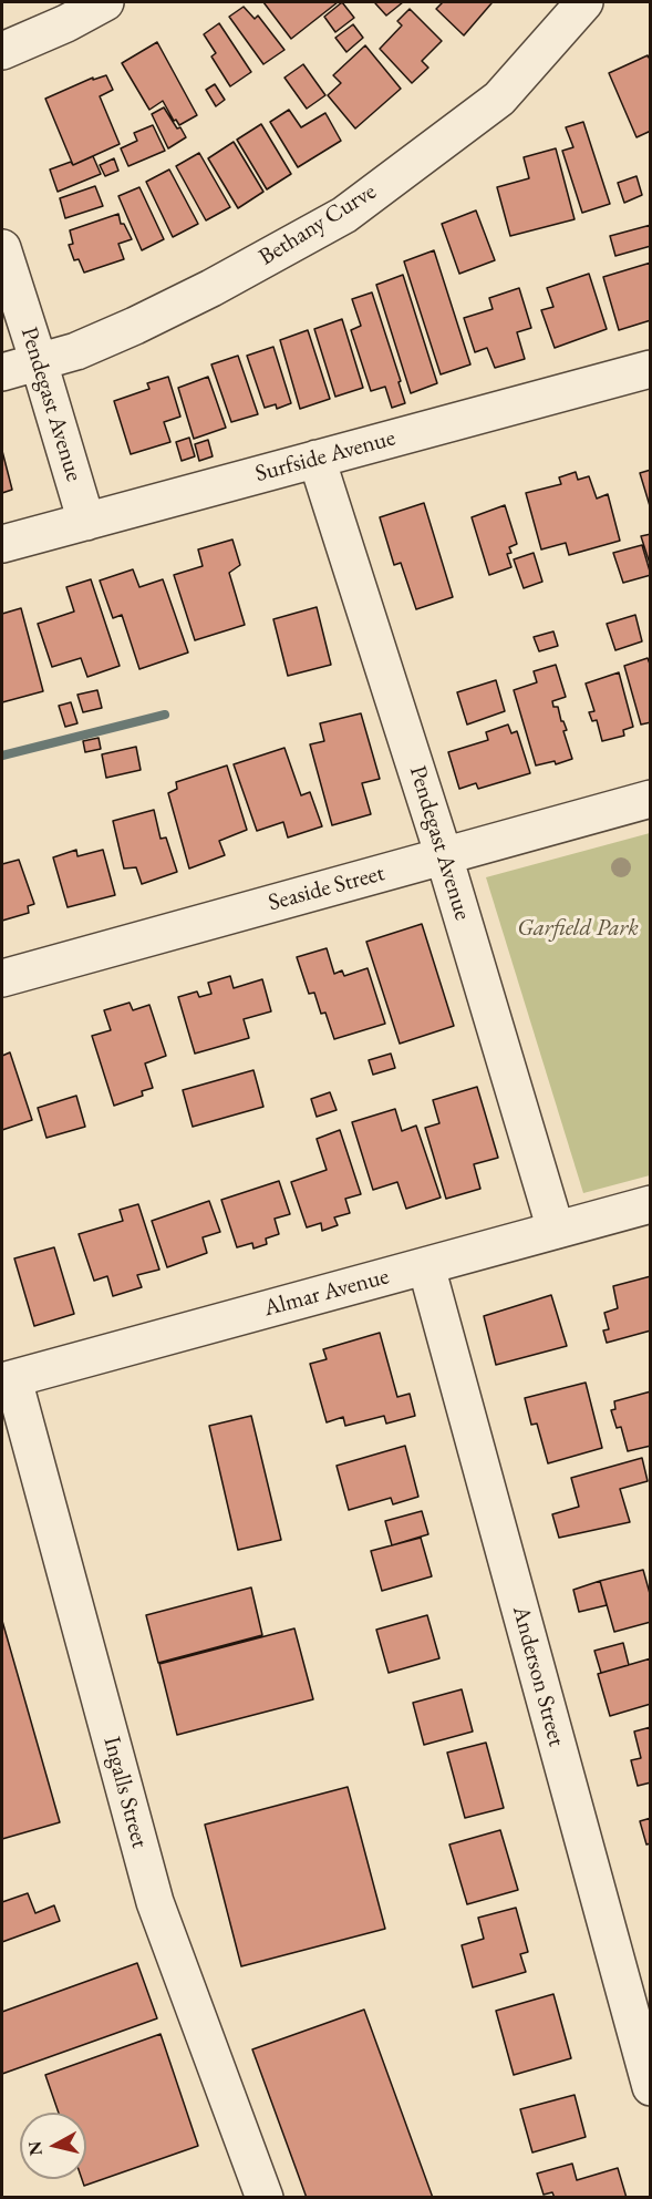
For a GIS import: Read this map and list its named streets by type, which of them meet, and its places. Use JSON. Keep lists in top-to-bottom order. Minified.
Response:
{"streets":{"street":["Bethany Curve","Pendegast Avenue","Surfside Avenue","Seaside Street","Almar Avenue","Anderson Street","Ingalls Street"]},"crossings":[["Bethany Curve","Pendegast Avenue"],["Pendegast Avenue","Surfside Avenue"],["Pendegast Avenue","Seaside Street"],["Pendegast Avenue","Almar Avenue"],["Almar Avenue","Anderson Street"],["Almar Avenue","Ingalls Street"]],"parks":["Garfield Park"],"north":"left"}
